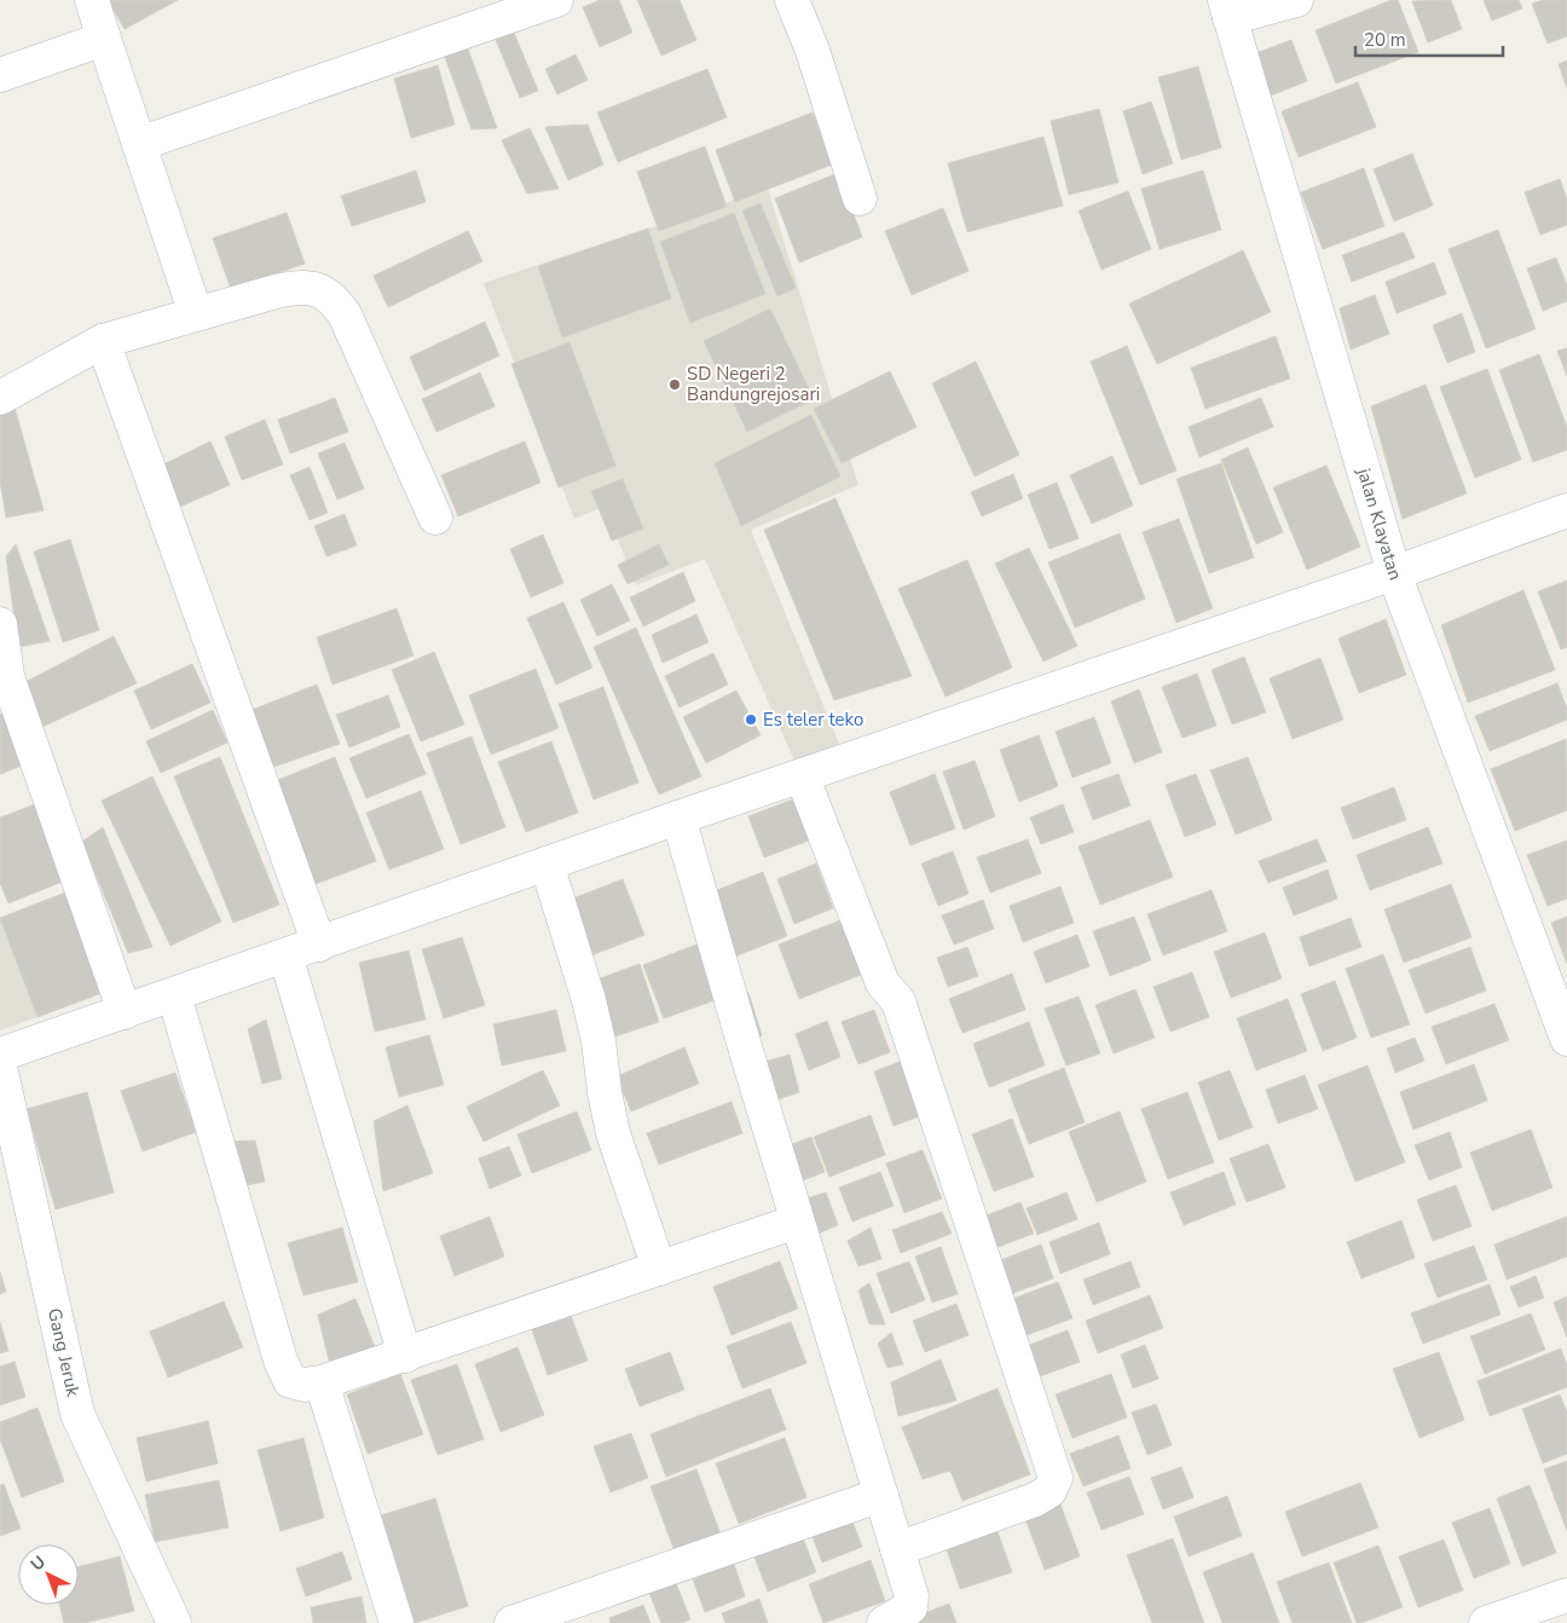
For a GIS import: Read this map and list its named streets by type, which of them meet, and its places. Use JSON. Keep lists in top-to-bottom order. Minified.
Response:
{"streets":{"street":["jalan Klayatan","Gang Jeruk"]},"places":["SD Negeri 2 Bandungrejosari","Es teler teko"],"scale_bar":"20 m","north":"top left"}
